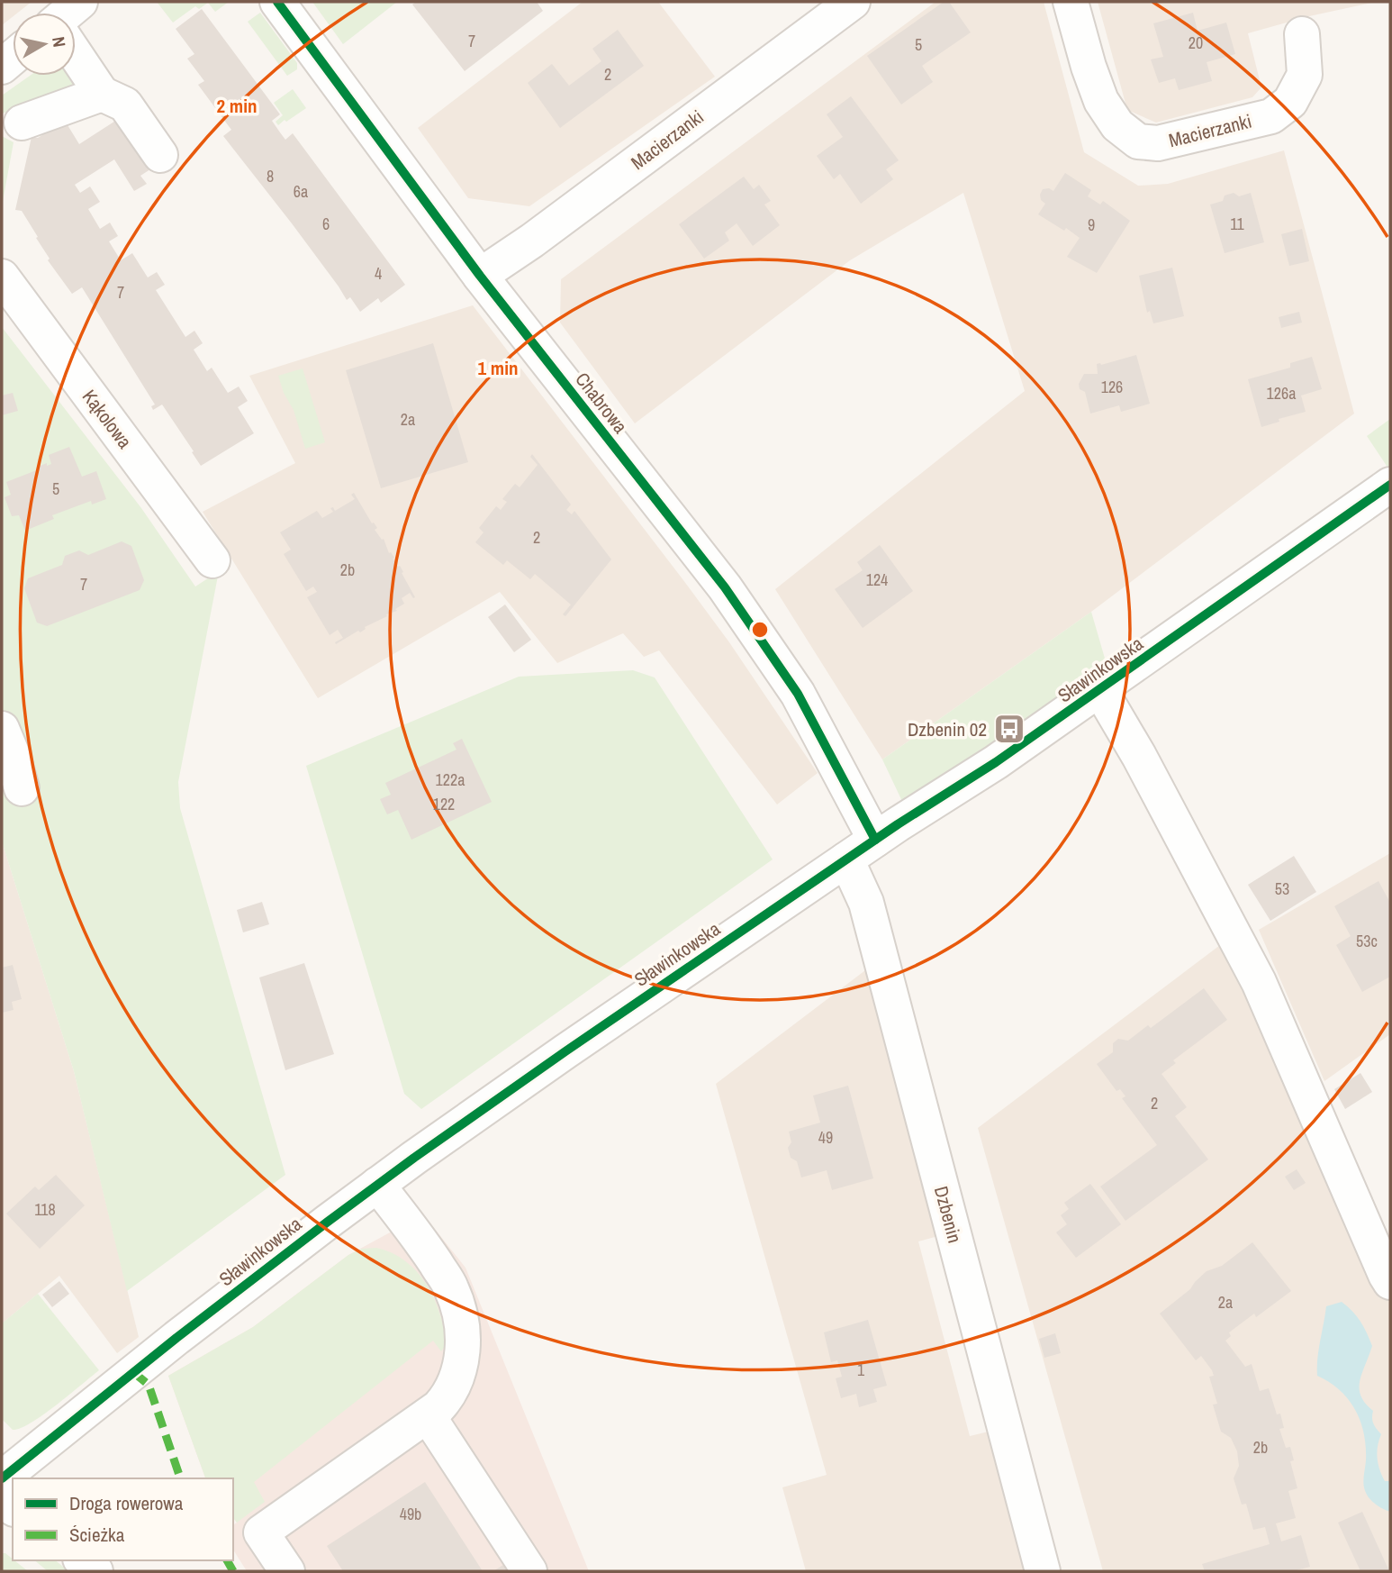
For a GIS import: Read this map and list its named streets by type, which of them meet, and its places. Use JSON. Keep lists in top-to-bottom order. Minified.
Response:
{"streets":{"street":["Macierzanki","Chabrowa","Kąkolowa","Sławinkowska","Dzbenin"]},"crossings":[["Macierzanki","Chabrowa"],["Chabrowa","Sławinkowska"],["Sławinkowska","Dzbenin"]],"places":{"bus stop":["Dzbenin 02"]},"house_numbers":["7","20","5","2","8","6a","6","11","9","4","7","126","126a","2a","5","2","2b","124","7","122a","122","53","53c","2","49","118","2a","1","2b","49b"],"legend":["Droga rowerowa","Ścieżka"],"north":"right","rings":["2 min","1 min"]}
